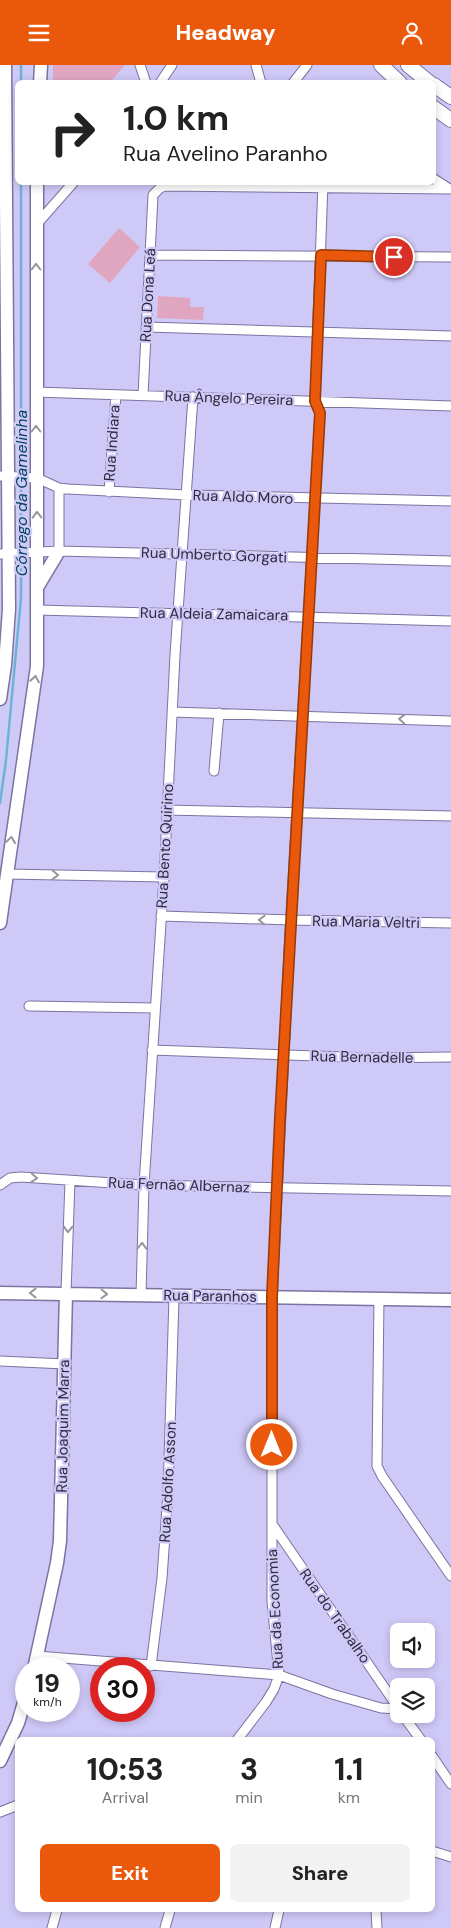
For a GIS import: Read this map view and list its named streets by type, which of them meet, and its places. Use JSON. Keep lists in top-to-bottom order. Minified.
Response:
{"streets":{"main road":["Rua Paranhos","Rua Joaquim Marra"],"street":["Rua Dona Leá","Rua Ângelo Pereira","Rua Indiara","Rua Aldo Moro","Rua Umberto Gorgati","Rua Aldeia Zamaicara","Rua Bento Quirino","Rua Maria Veltri","Rua Bernadelle","Rua Fernão Albernaz","Rua Adolfo Asson","Rua da Economia","Rua do Trabalho"]},"crossings":[["Rua Dona Leá","Rua Ângelo Pereira"],["Rua Ângelo Pereira","Rua Indiara"],["Rua Ângelo Pereira","Rua Bento Quirino"],["Rua Ângelo Pereira","Rua da Economia"],["Rua Indiara","Rua Aldo Moro"],["Rua Aldo Moro","Rua Bento Quirino"],["Rua Aldo Moro","Rua da Economia"],["Rua Umberto Gorgati","Rua Bento Quirino"],["Rua Umberto Gorgati","Rua da Economia"],["Rua Aldeia Zamaicara","Rua Bento Quirino"],["Rua Aldeia Zamaicara","Rua da Economia"],["Rua Bento Quirino","Rua Maria Veltri"],["Rua Bento Quirino","Rua Bernadelle"],["Rua Bento Quirino","Rua Fernão Albernaz"],["Rua Bento Quirino","Rua Paranhos"],["Rua Maria Veltri","Rua da Economia"],["Rua Bernadelle","Rua da Economia"],["Rua Fernão Albernaz","Rua Joaquim Marra"],["Rua Fernão Albernaz","Rua da Economia"],["Rua Paranhos","Rua Joaquim Marra"],["Rua Paranhos","Rua Adolfo Asson"],["Rua Paranhos","Rua da Economia"],["Rua da Economia","Rua do Trabalho"]],"one_way":["Rua Maria Veltri"],"water":["Córrego da Gamelinha"],"page":{"header":"Headway","turn":["1.0 km","Rua Avelino Paranho"],"speed":"19 km/h","limit":"30","eta":["10:53","Arrival","3","min","1.1","km"],"buttons":["Exit","Share"]}}
